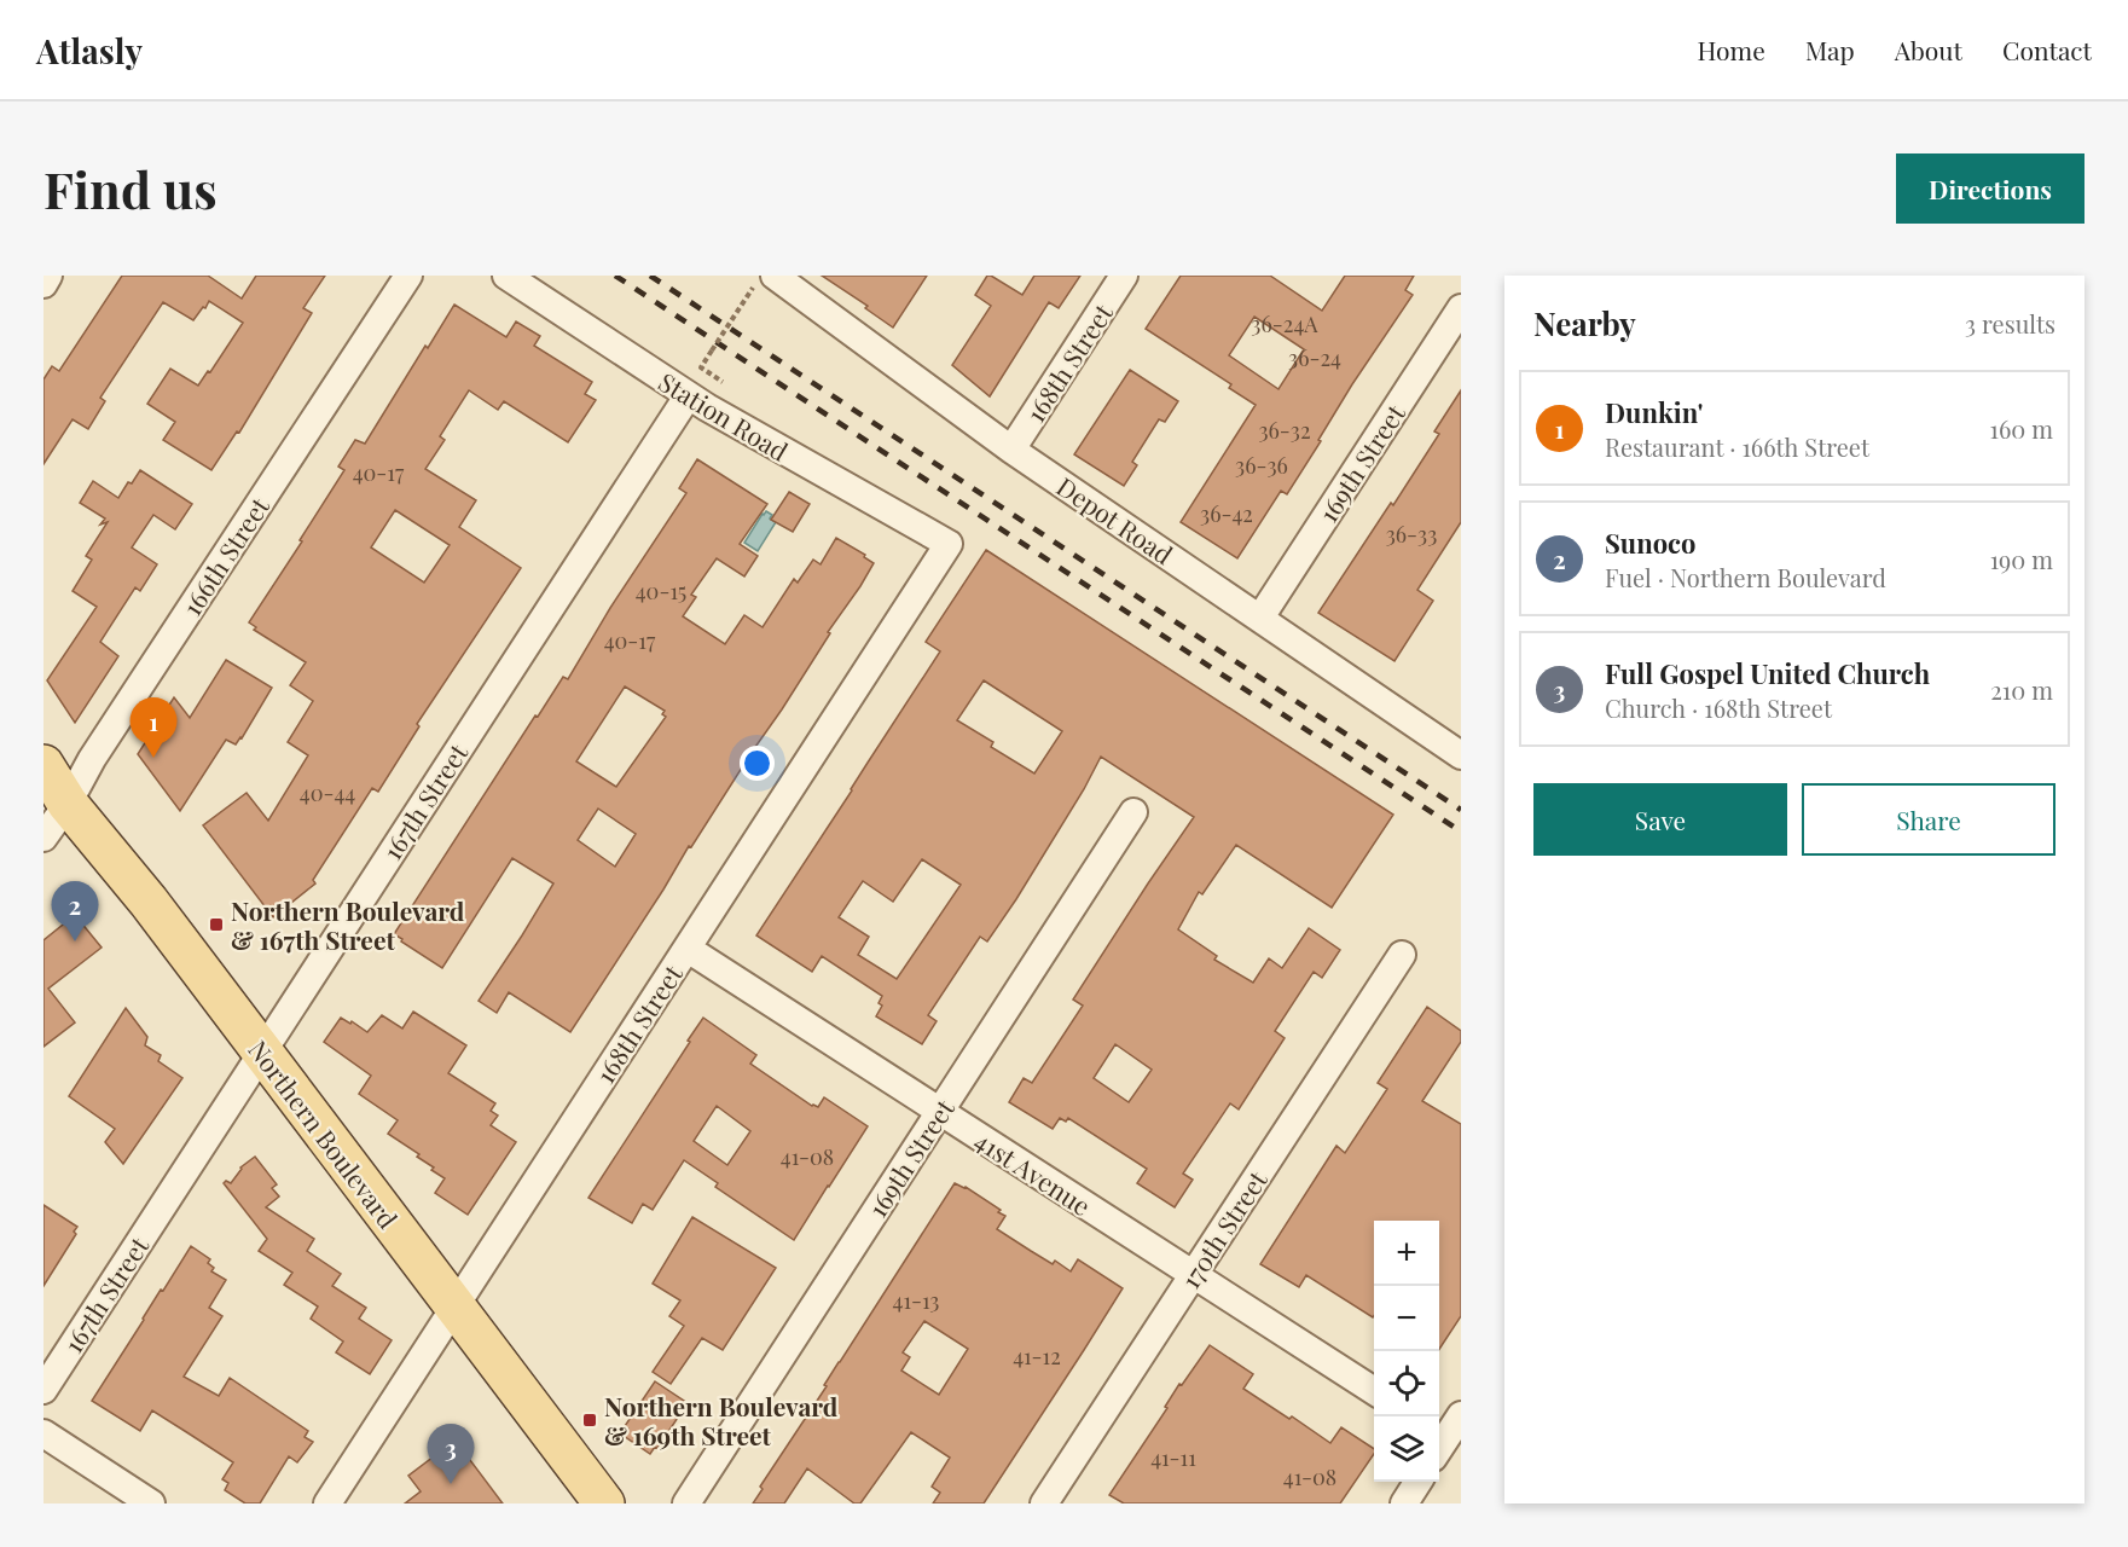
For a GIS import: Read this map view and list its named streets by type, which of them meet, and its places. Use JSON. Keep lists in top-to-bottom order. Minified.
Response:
{"streets":{"main road":["Northern Boulevard"],"street":["168th Street","Station Road","169th Street","Depot Road","166th Street","167th Street","41st Avenue","170th Street"]},"crossings":[["168th Street","Station Road"],["168th Street","Depot Road"],["168th Street","Northern Boulevard"],["168th Street","41st Avenue"],["Station Road","167th Street"],["169th Street","Depot Road"],["169th Street","41st Avenue"],["166th Street","Northern Boulevard"],["167th Street","Northern Boulevard"],["41st Avenue","170th Street"]],"places":{"transit":["Northern Boulevard & 167th Street","Northern Boulevard & 169th Street"]},"house_numbers":["36-24A","36-24","36-32","36-36","40-17","36-42","36-33","40-15","40-17","40-44","41-08","41-13","41-12","41-11","41-08"],"page":{"header":"Atlasly","nav":["Home","Map","About","Contact"],"buttons":["Directions",["Save","Share"]],"title":"Find us","heading":["Nearby","3 results"],"list":[{"mark":"1","name":"Dunkin'","note":"Restaurant · 166th Street","value":"160 m"},{"mark":"2","name":"Sunoco","note":"Fuel · Northern Boulevard","value":"190 m"},{"mark":"3","name":"Full Gospel United Church","note":"Church · 168th Street","value":"210 m"}],"pins":["1","2","3"],"map_buttons":["+","−"]}}
